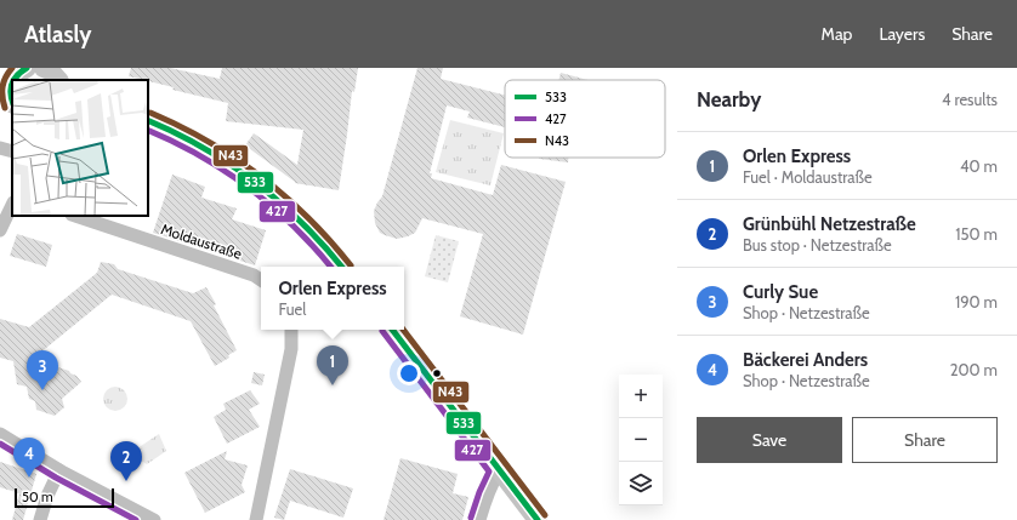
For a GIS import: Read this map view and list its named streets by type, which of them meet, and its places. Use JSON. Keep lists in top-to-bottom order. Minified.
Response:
{"streets":{"street":["Moldaustraße"]},"lines":["transit line 533","transit line N43","transit line 427"],"legend":["533","427","N43"],"scale_bar":"50 m","page":{"header":"Atlasly","nav":["Map","Layers","Share"],"heading":["Nearby","4 results"],"list":[{"mark":"1","name":"Orlen Express","note":"Fuel · Moldaustraße","value":"40 m"},{"mark":"2","name":"Grünbühl Netzestraße","note":"Bus stop · Netzestraße","value":"150 m"},{"mark":"3","name":"Curly Sue","note":"Shop · Netzestraße","value":"190 m"},{"mark":"4","name":"Bäckerei Anders","note":"Shop · Netzestraße","value":"200 m"}],"popup":["Orlen Express","Fuel"],"pins":["1","3","4","2"],"map_buttons":["+","−"],"buttons":["Save","Share"],"scale":"50 m"}}
